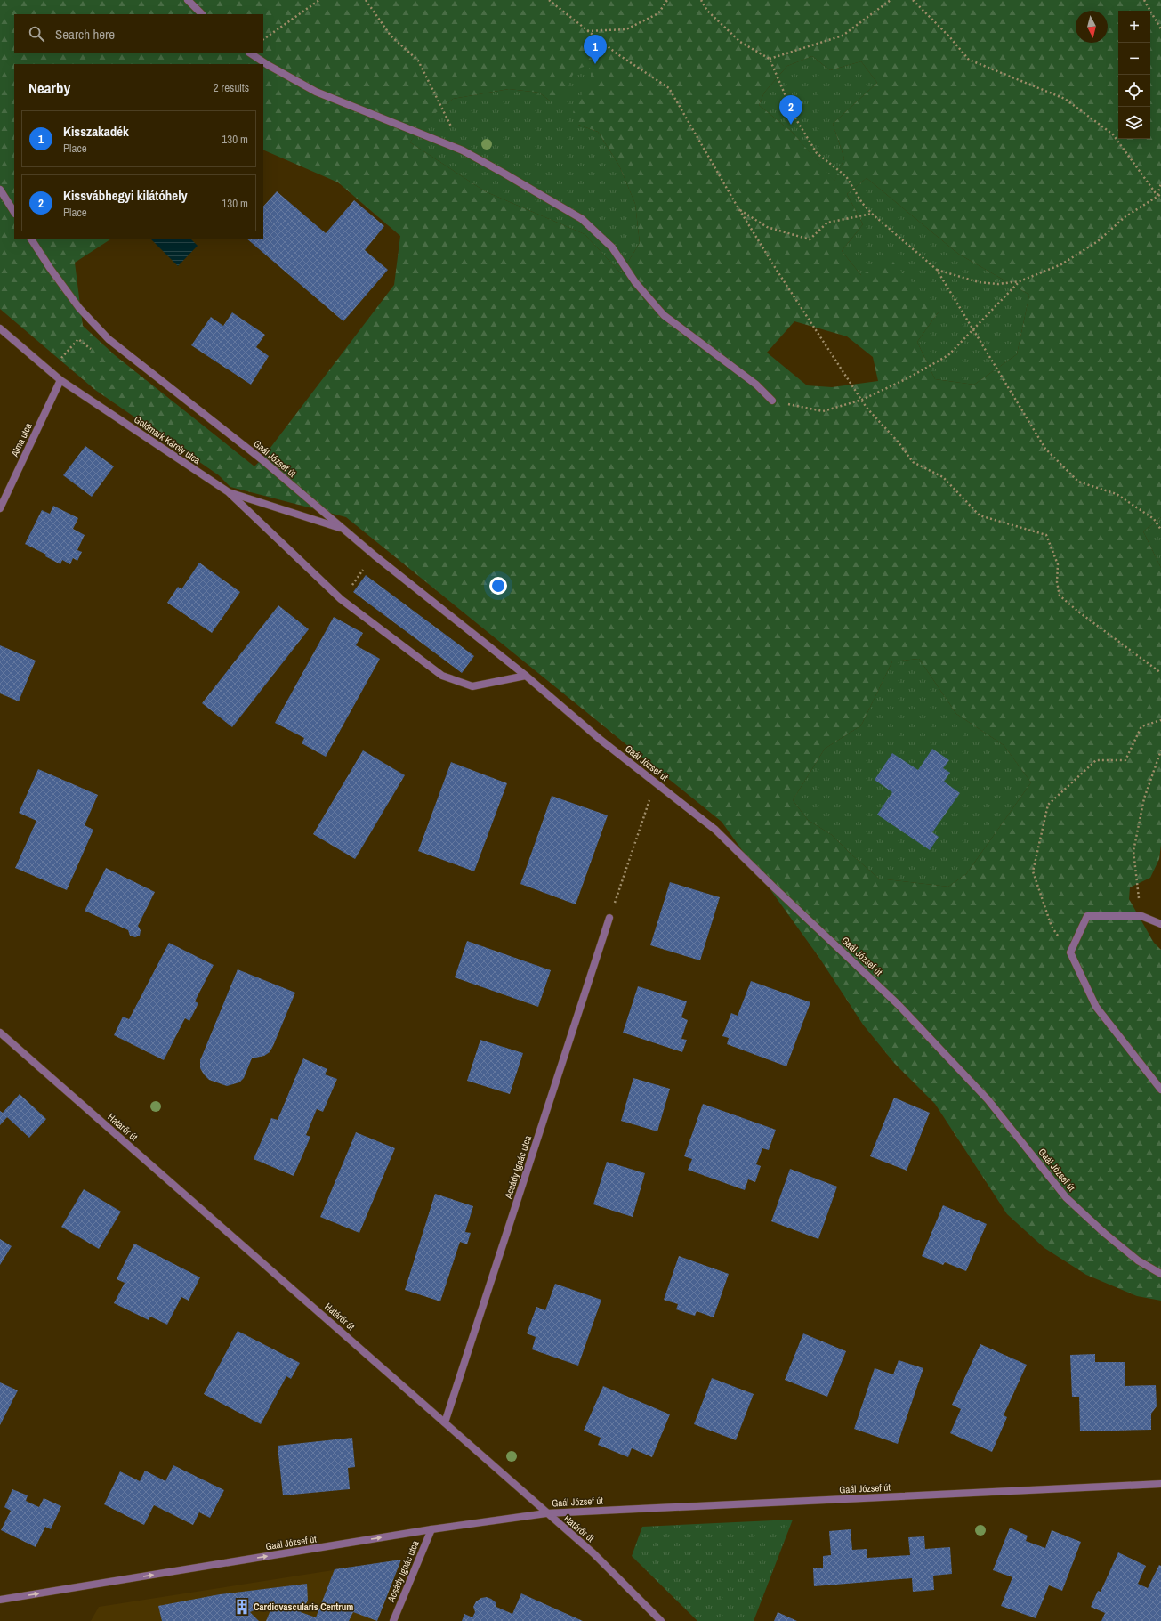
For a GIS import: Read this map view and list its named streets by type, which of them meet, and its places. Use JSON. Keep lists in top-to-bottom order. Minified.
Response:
{"streets":{"street":["Alma utca","Goldmark Károly utca","Gaál József út","Határőr út","Acsády Ignác utca"]},"crossings":[["Alma utca","Goldmark Károly utca"],["Goldmark Károly utca","Gaál József út"],["Gaál József út","Határőr út"],["Gaál József út","Acsády Ignác utca"],["Határőr út","Acsády Ignác utca"]],"places":{"building":["Cardiovascularis Centrum"]},"north":"bottom","page":{"map_buttons":["+","−"],"search":"Search here","pins":["1","2"],"heading":["Nearby","2 results"],"list":[{"mark":"1","name":"Kisszakadék","note":"Place","value":"130 m"},{"mark":"2","name":"Kissvábhegyi kilátóhely","note":"Place","value":"130 m"}]}}
